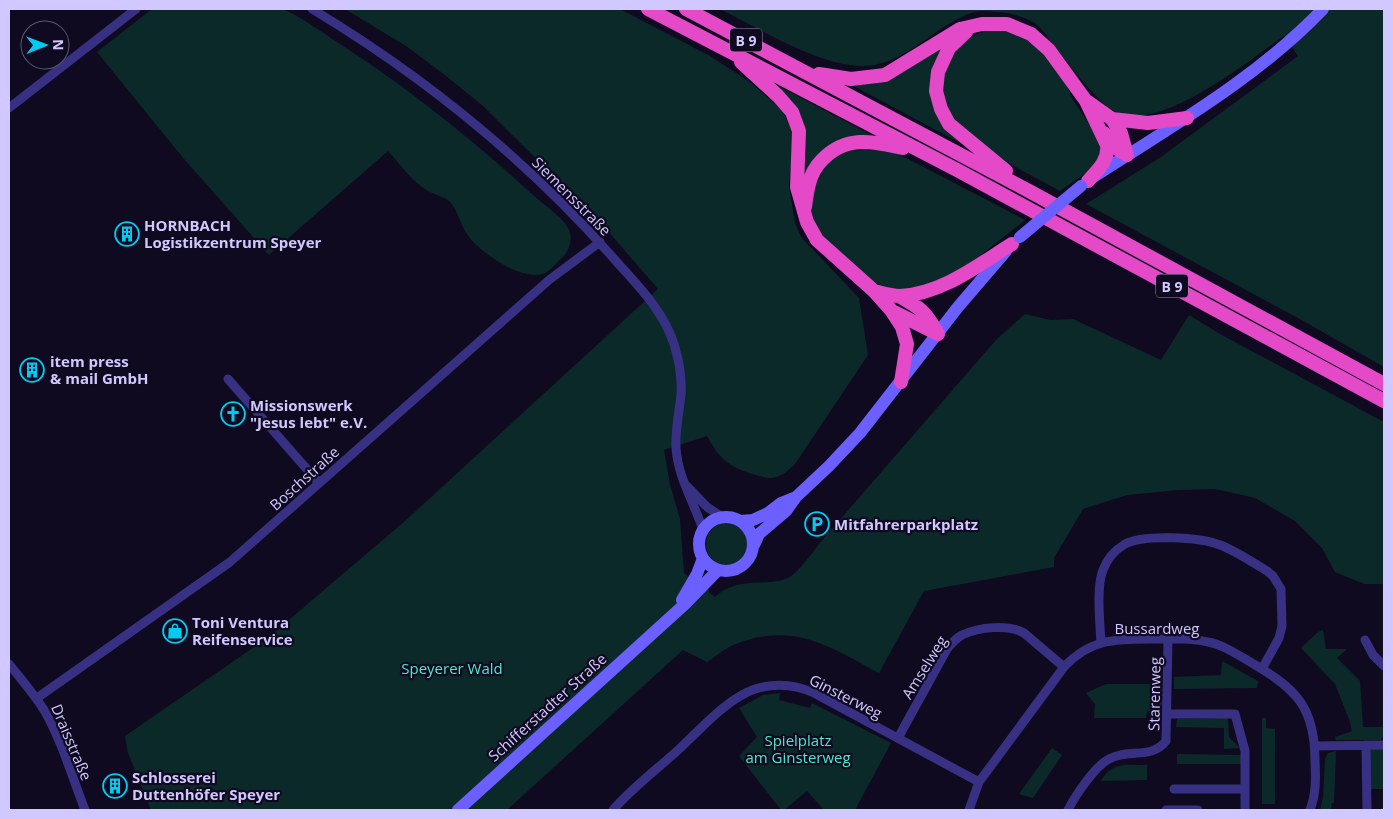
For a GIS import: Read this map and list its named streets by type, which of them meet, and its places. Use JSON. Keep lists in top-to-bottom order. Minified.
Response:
{"streets":{"highway":["B 9"],"main road":["Schifferstadter Straße"],"street":["Siemensstraße","Boschstraße","Bussardweg","Amselweg","Starenweg","Ginsterweg","Draisstraße"]},"crossings":[["Siemensstraße","Boschstraße"],["Siemensstraße","Schifferstadter Straße"],["Boschstraße","Draisstraße"],["Bussardweg","Amselweg"],["Bussardweg","Starenweg"],["Bussardweg","Ginsterweg"],["Amselweg","Ginsterweg"]],"parks":["Speyerer Wald","Spielplatz am Ginsterweg"],"places":{"building":["HORNBACH Logistikzentrum Speyer","item press & mail GmbH","Schlosserei Duttenhöfer Speyer"],"church":["Missionswerk \"Jesus lebt\" e.V."],"parking":["Mitfahrerparkplatz"],"shop":["Toni Ventura Reifenservice"]},"north":"right"}
